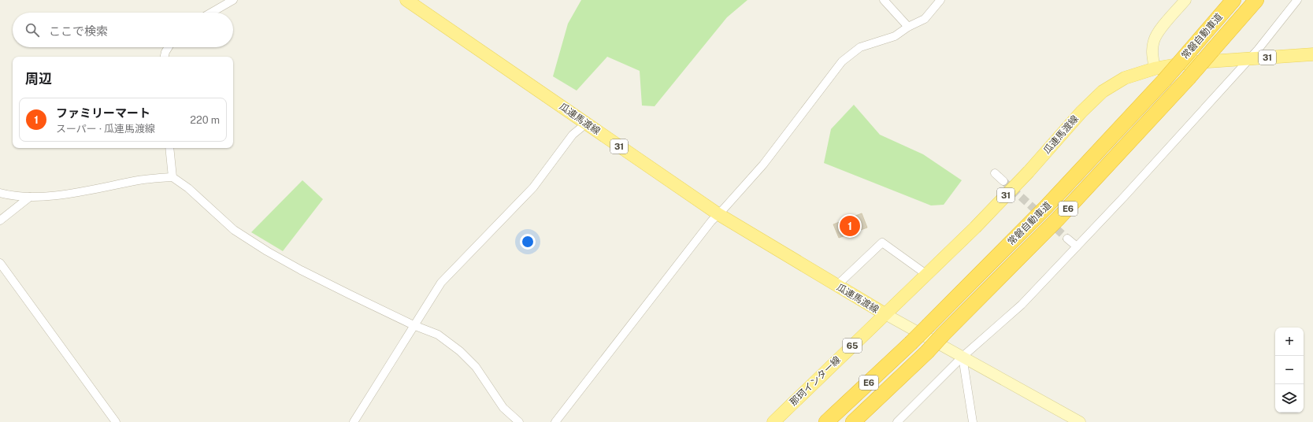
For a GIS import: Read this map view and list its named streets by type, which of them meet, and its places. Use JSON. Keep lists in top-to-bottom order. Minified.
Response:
{"streets":{"highway":["常磐自動車道","E6"],"main road":["31","瓜連馬渡線","65","那珂インター線"]},"crossings":[["瓜連馬渡線","那珂インター線"]],"page":{"search":"ここで検索","heading":"周辺","list":[{"mark":"1","name":"ファミリーマート","note":"スーパー · 瓜連馬渡線","value":"220 m"}],"pins":"1","map_buttons":["+","−"]}}
